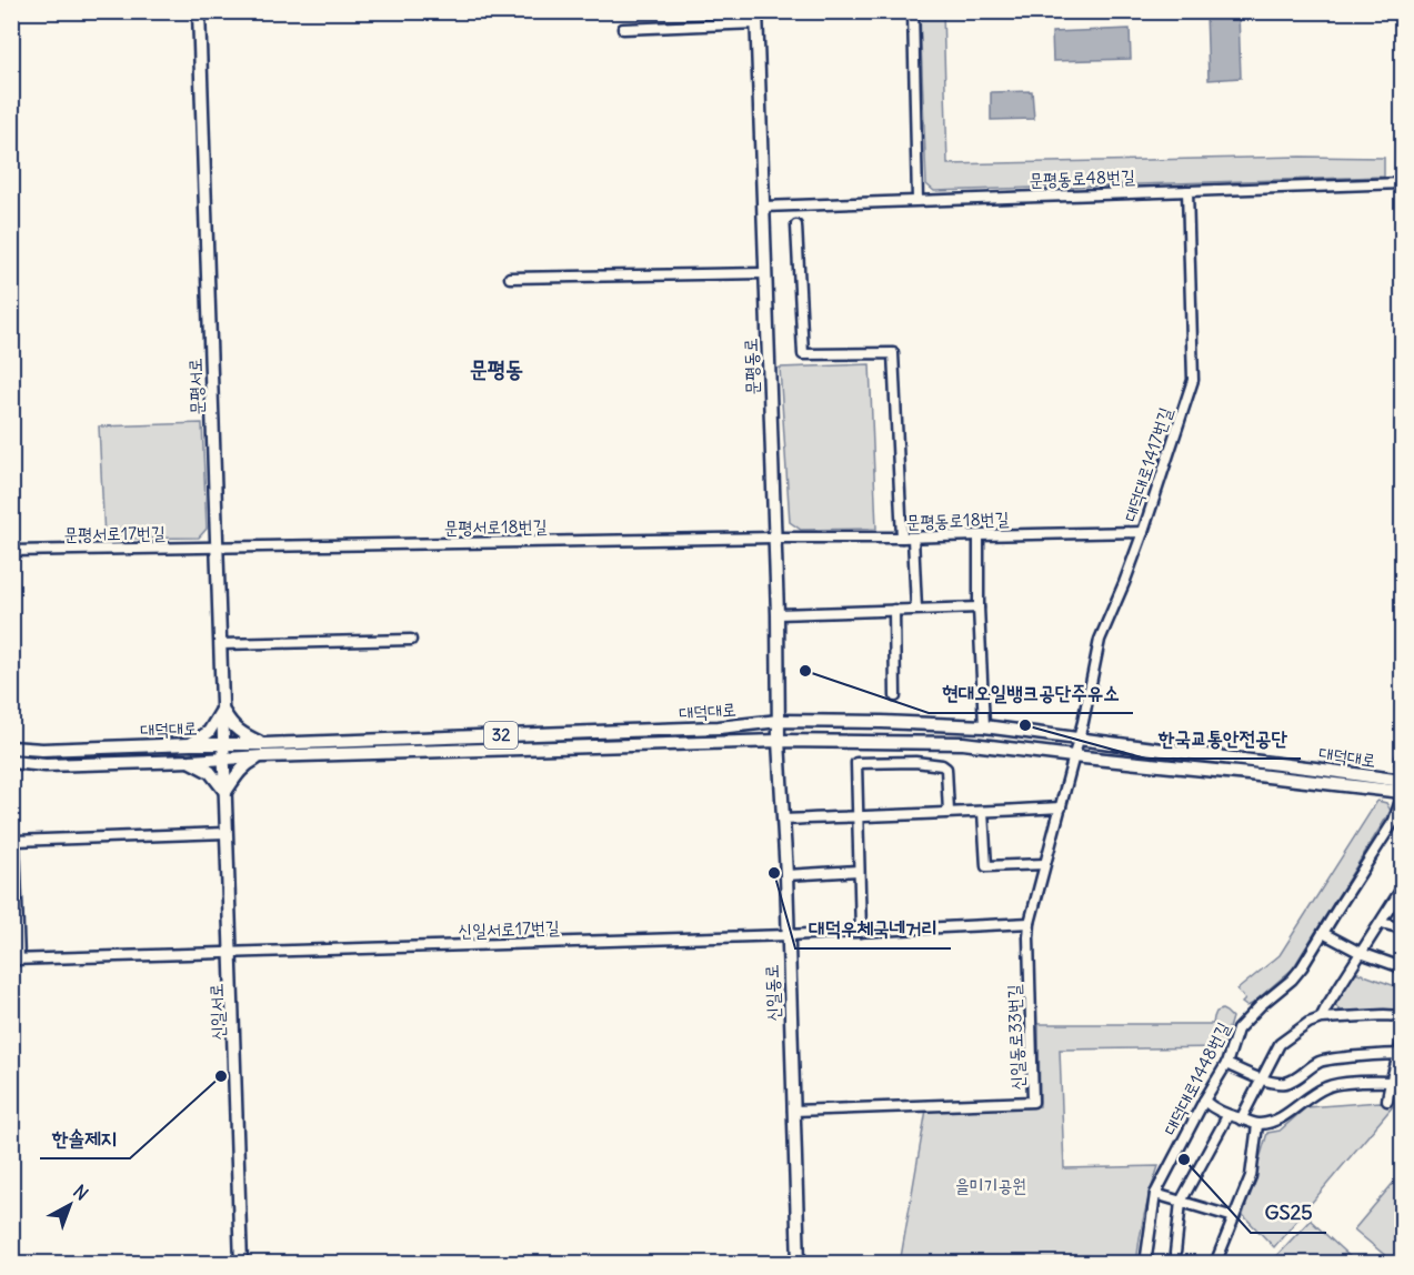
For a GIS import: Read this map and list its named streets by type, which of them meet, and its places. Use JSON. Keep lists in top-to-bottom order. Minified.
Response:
{"streets":{"main road":["문평동로","문평서로","대덕대로","32","신일동로","신일서로"],"street":["문평동로48번길","대덕대로1417번길","문평동로18번길","문평서로18번길","문평서로17번길","신일서로17번길","신일동로33번길","대덕대로1448번길"]},"crossings":[["문평동로48번길","문평동로"],["문평동로48번길","대덕대로1417번길"],["문평동로","문평동로18번길"],["문평동로","문평서로18번길"],["문평동로","대덕대로"],["문평동로","신일동로"],["문평서로","문평서로18번길"],["문평서로","문평서로17번길"],["문평서로","대덕대로"],["문평서로","신일서로"],["대덕대로1417번길","문평동로18번길"],["대덕대로1417번길","대덕대로"],["대덕대로1417번길","신일동로33번길"],["문평동로18번길","문평서로18번길"],["문평서로18번길","문평서로17번길"],["대덕대로","신일동로"],["대덕대로","신일서로"],["대덕대로","신일동로33번길"],["대덕대로","대덕대로1448번길"],["신일서로17번길","신일동로"],["신일서로17번길","신일서로"],["신일서로17번길","신일동로33번길"],["신일동로","신일동로33번길"]],"districts":["문평동"],"parks":["을미기공원"],"places":["현대오일뱅크공단주유소","한국교통안전공단","대덕우체국네거리","한솔제지","GS25"],"north":"top right"}
